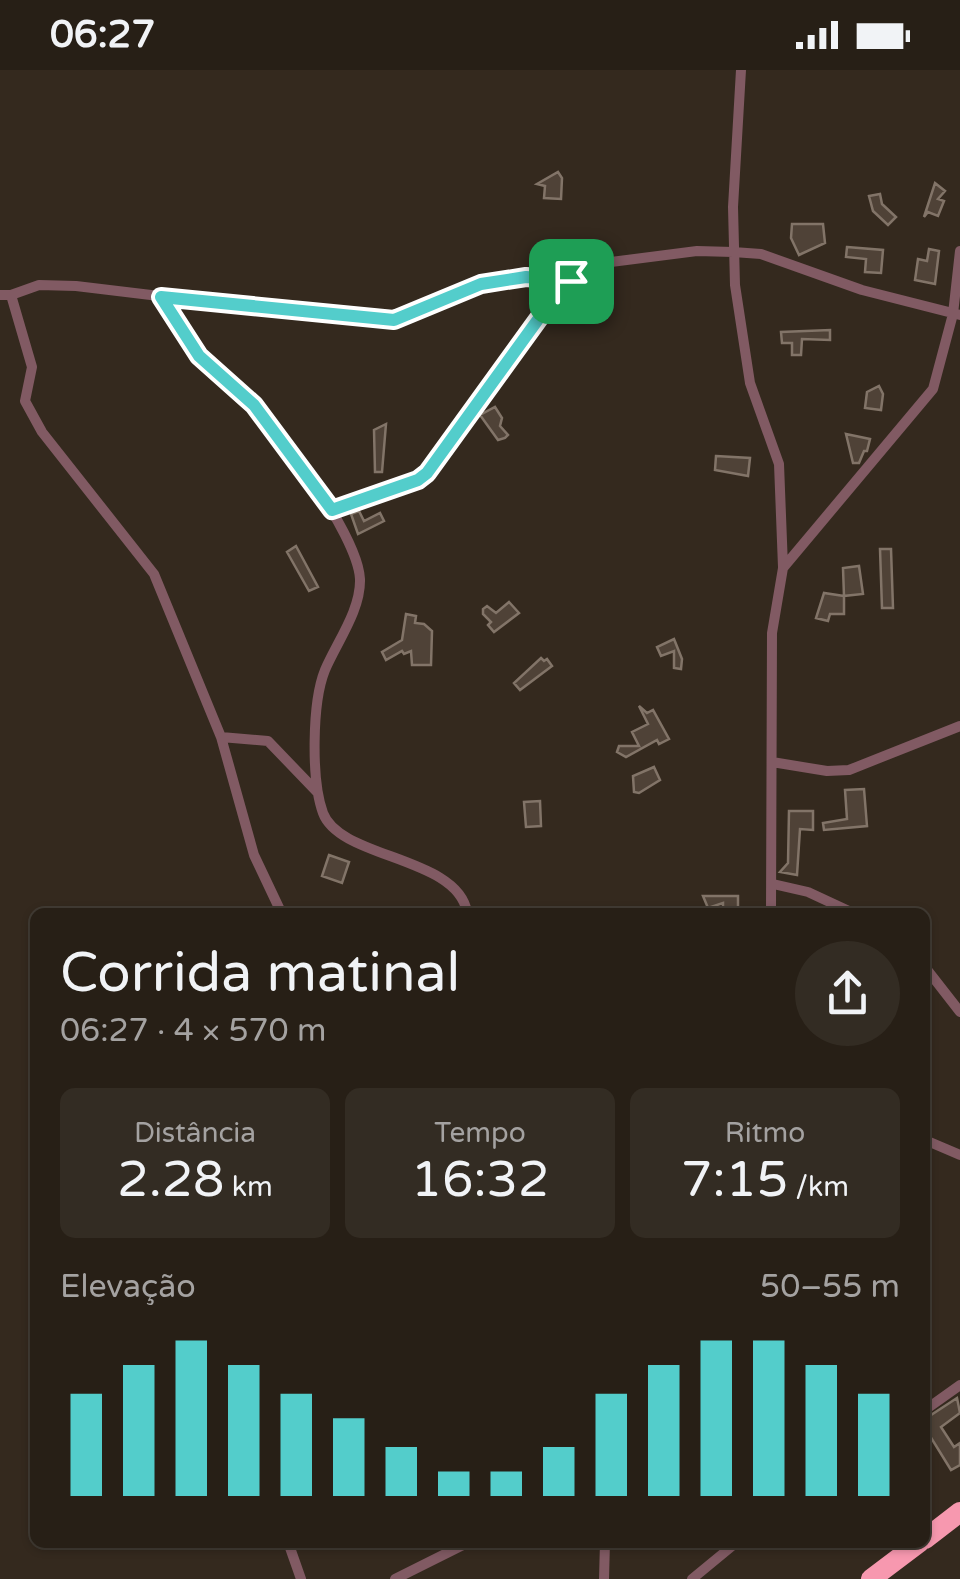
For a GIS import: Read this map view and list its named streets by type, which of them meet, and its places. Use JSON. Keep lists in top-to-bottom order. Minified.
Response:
{"page":{"status":"06:27","heading":["Corrida matinal","06:27 · 4 × 570 m"],"stats":[["Distância","2.28 km"],["Tempo","16:32"],["Ritmo","7:15 /km"]],"chart":["Elevação","50–55 m"]}}
